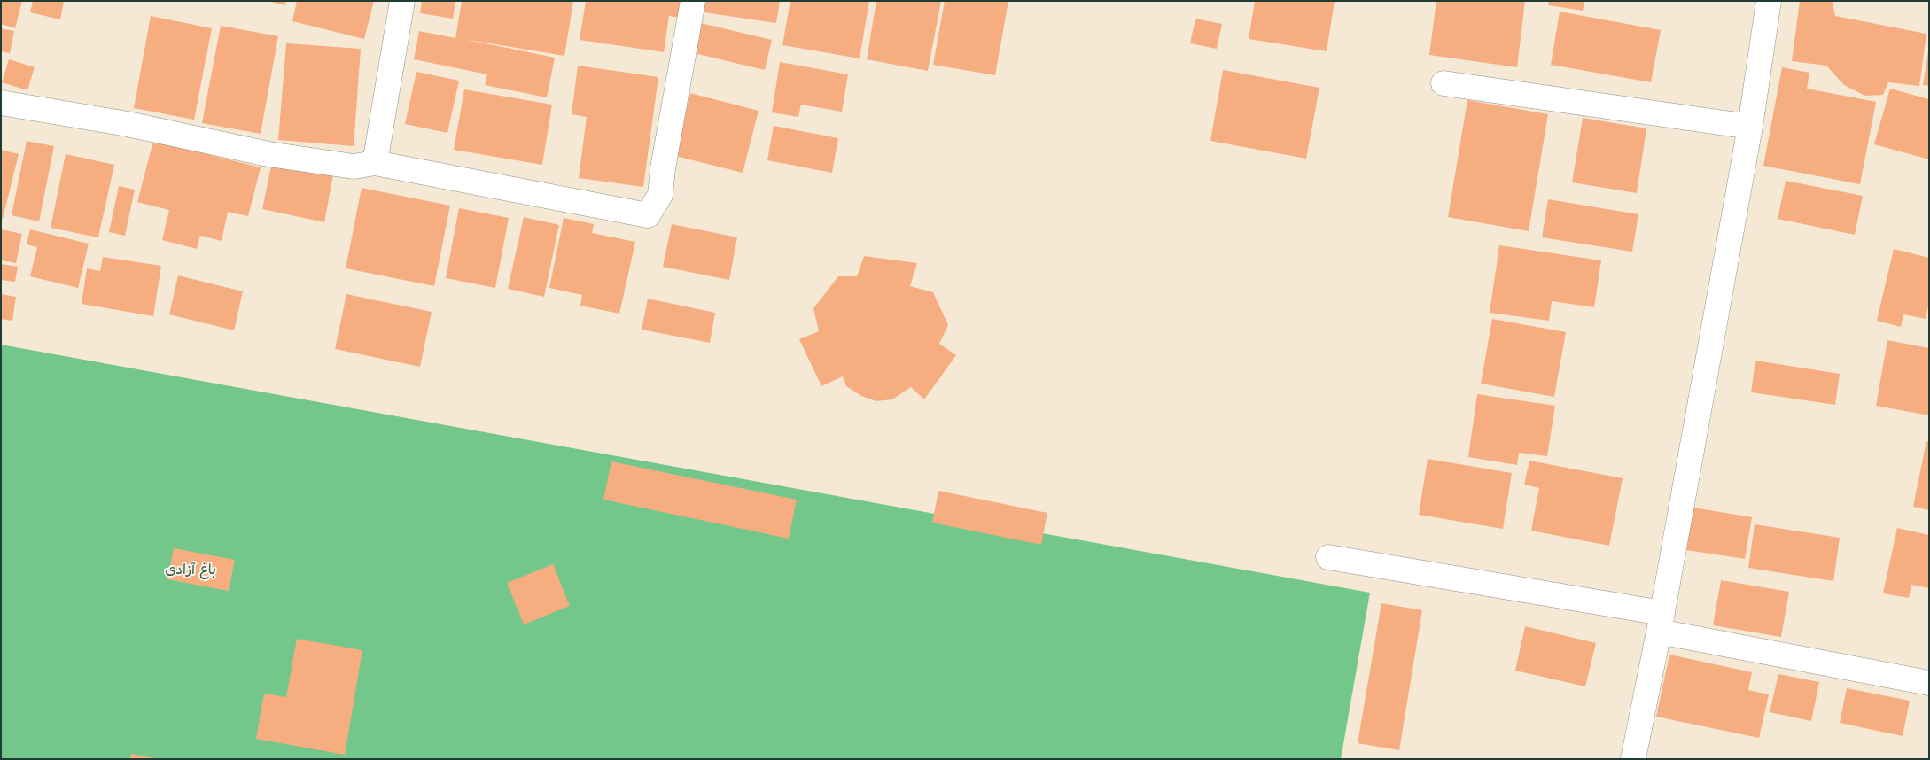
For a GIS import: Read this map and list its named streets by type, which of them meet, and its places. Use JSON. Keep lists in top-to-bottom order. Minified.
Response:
{"parks":["باغ آزادی"]}
